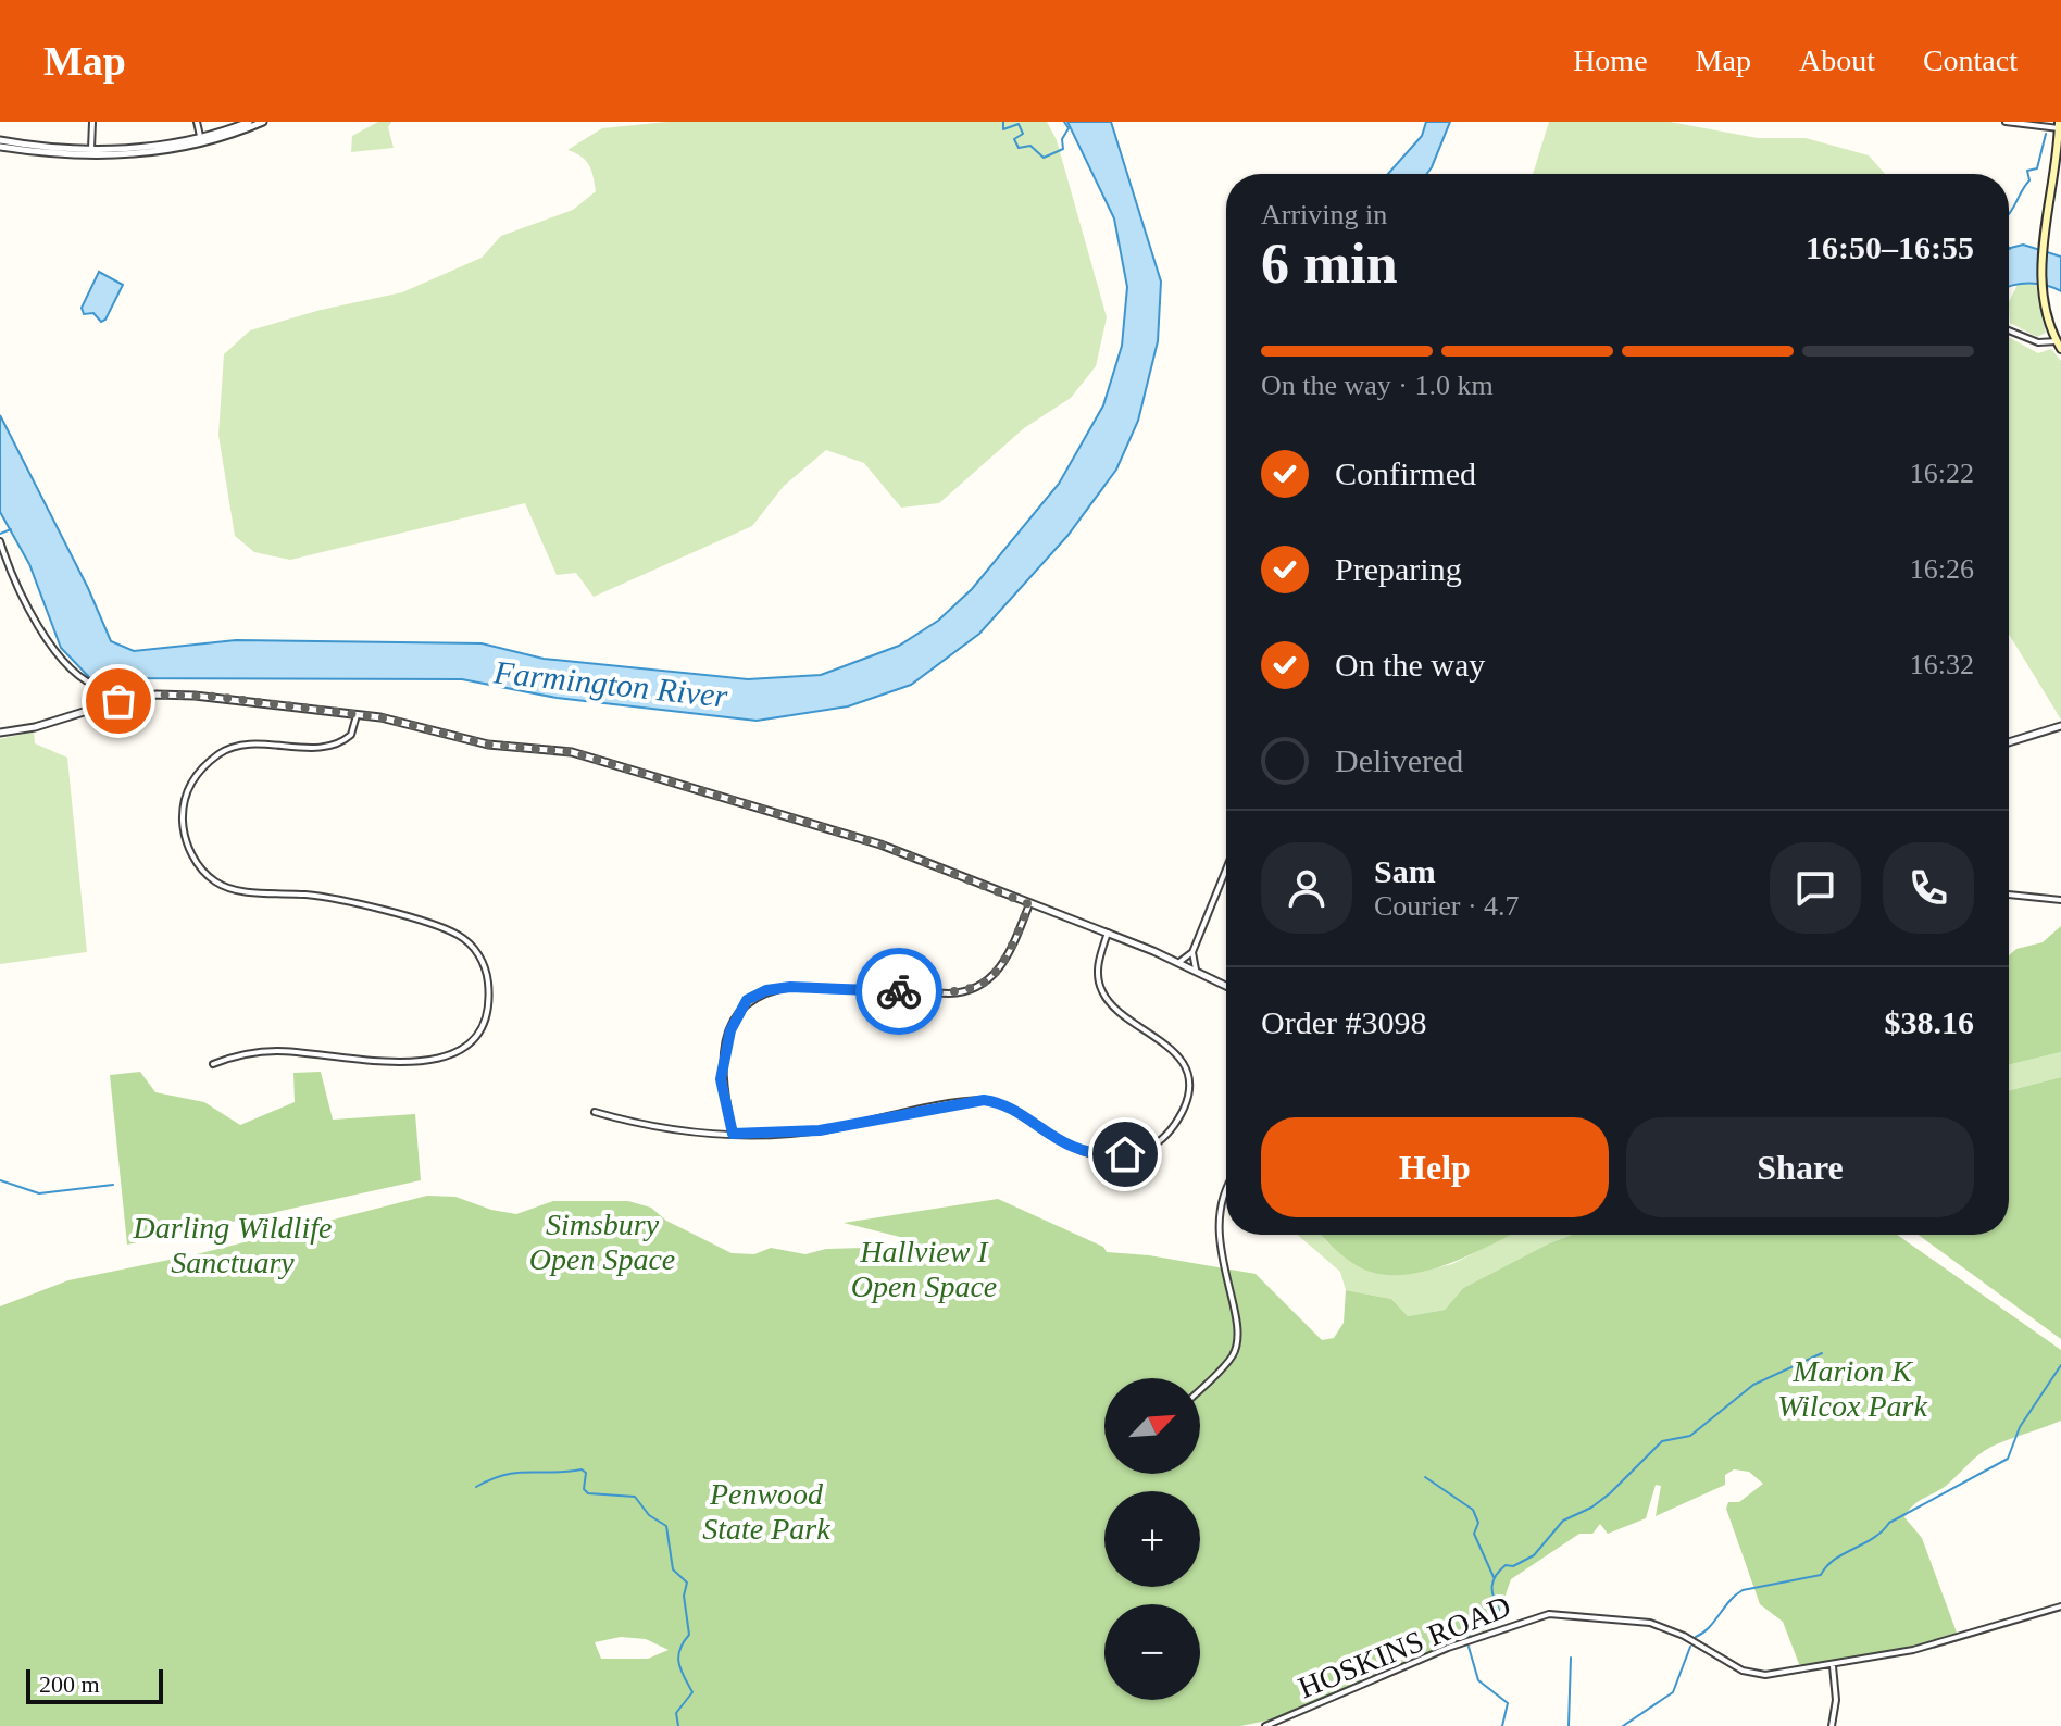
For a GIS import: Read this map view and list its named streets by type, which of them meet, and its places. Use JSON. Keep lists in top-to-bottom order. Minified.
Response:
{"streets":{"street":["HOSKINS ROAD"]},"water":["Farmington River"],"parks":["Simsbury Open Space","Darling Wildlife Sanctuary","Hallview I Open Space","Marion K Wilcox Park","Penwood State Park"],"scale_bar":"200 m","north":"top right","page":{"header":"Map","nav":["Home","Map","About","Contact"],"heading":["6 min","Arriving in","16:50–16:55"],"panel":["Sam","Courier · 4.7","Order #3098","$38.16"],"bar":"On the way · 1.0 km","list":[["Confirmed","16:22"],["Preparing","16:26"],["On the way","16:32"],"Delivered"],"buttons":["Help","Share"],"map_buttons":["+","−"],"scale":"200 m"}}
